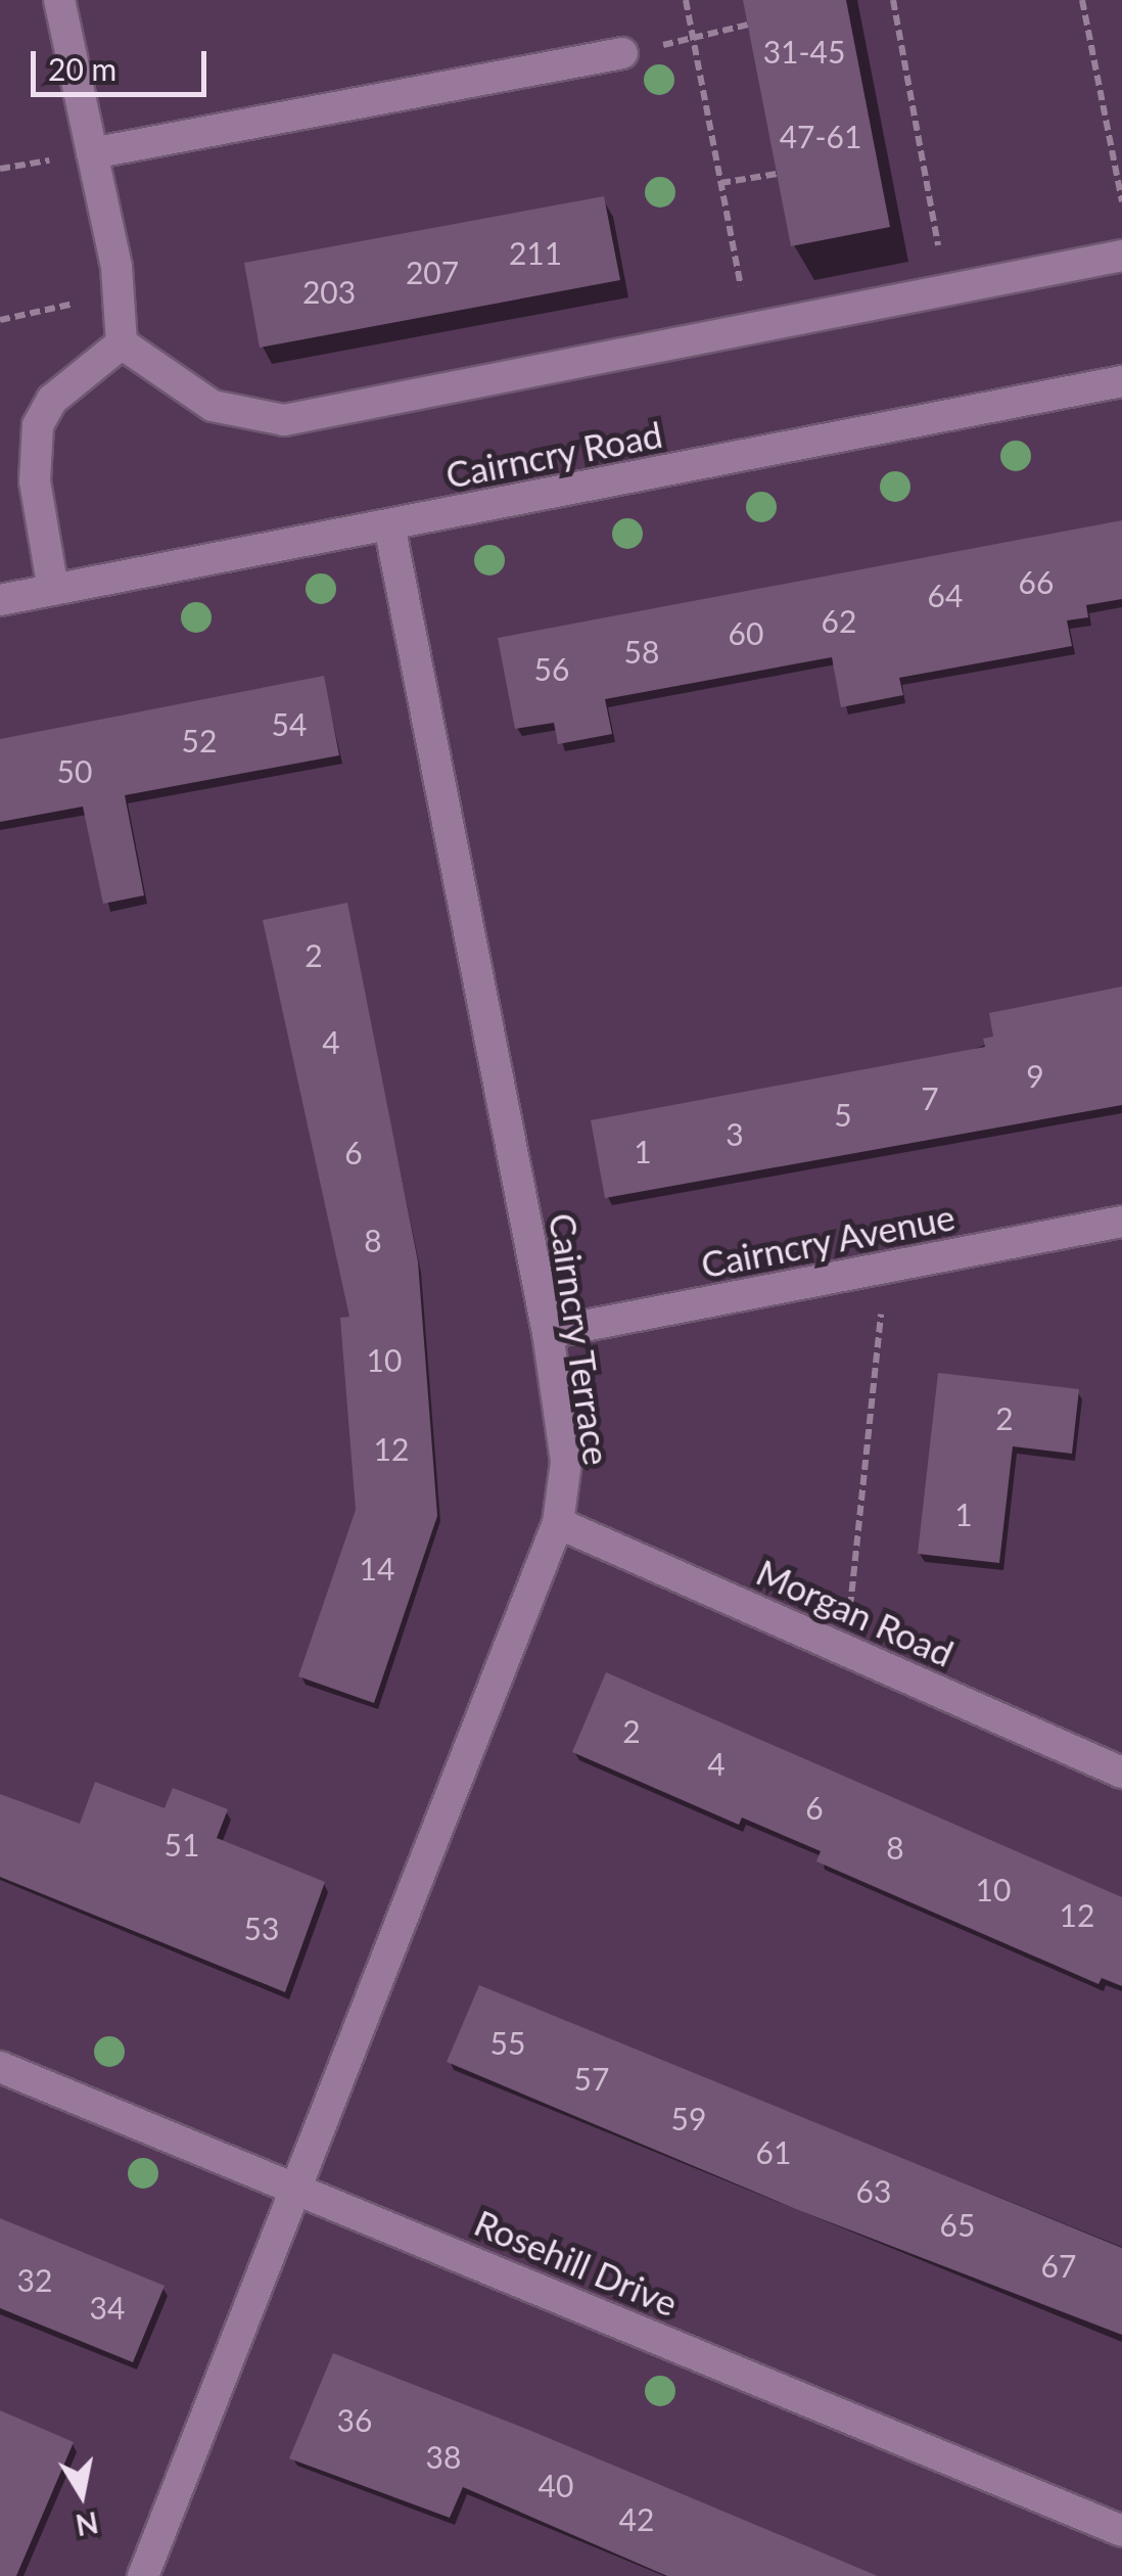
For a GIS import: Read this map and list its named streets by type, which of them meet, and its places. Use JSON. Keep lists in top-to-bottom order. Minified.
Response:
{"streets":{"street":["Cairncry Road","Cairncry Avenue","Cairncry Terrace","Morgan Road","Rosehill Drive"]},"crossings":[["Cairncry Road","Cairncry Terrace"],["Cairncry Avenue","Cairncry Terrace"],["Cairncry Terrace","Morgan Road"],["Cairncry Terrace","Rosehill Drive"]],"house_numbers":["31-45","47-61","211","207","203","66","64","62","60","58","56","54","52","50","2","4","9","7","5","3","1","6","8","10","2","12","1","14","2","4","6","51","8","10","12","53","55","57","59","61","63","65","67","32","34","36","38","40","42"],"scale_bar":"20 m","north":"bottom"}
